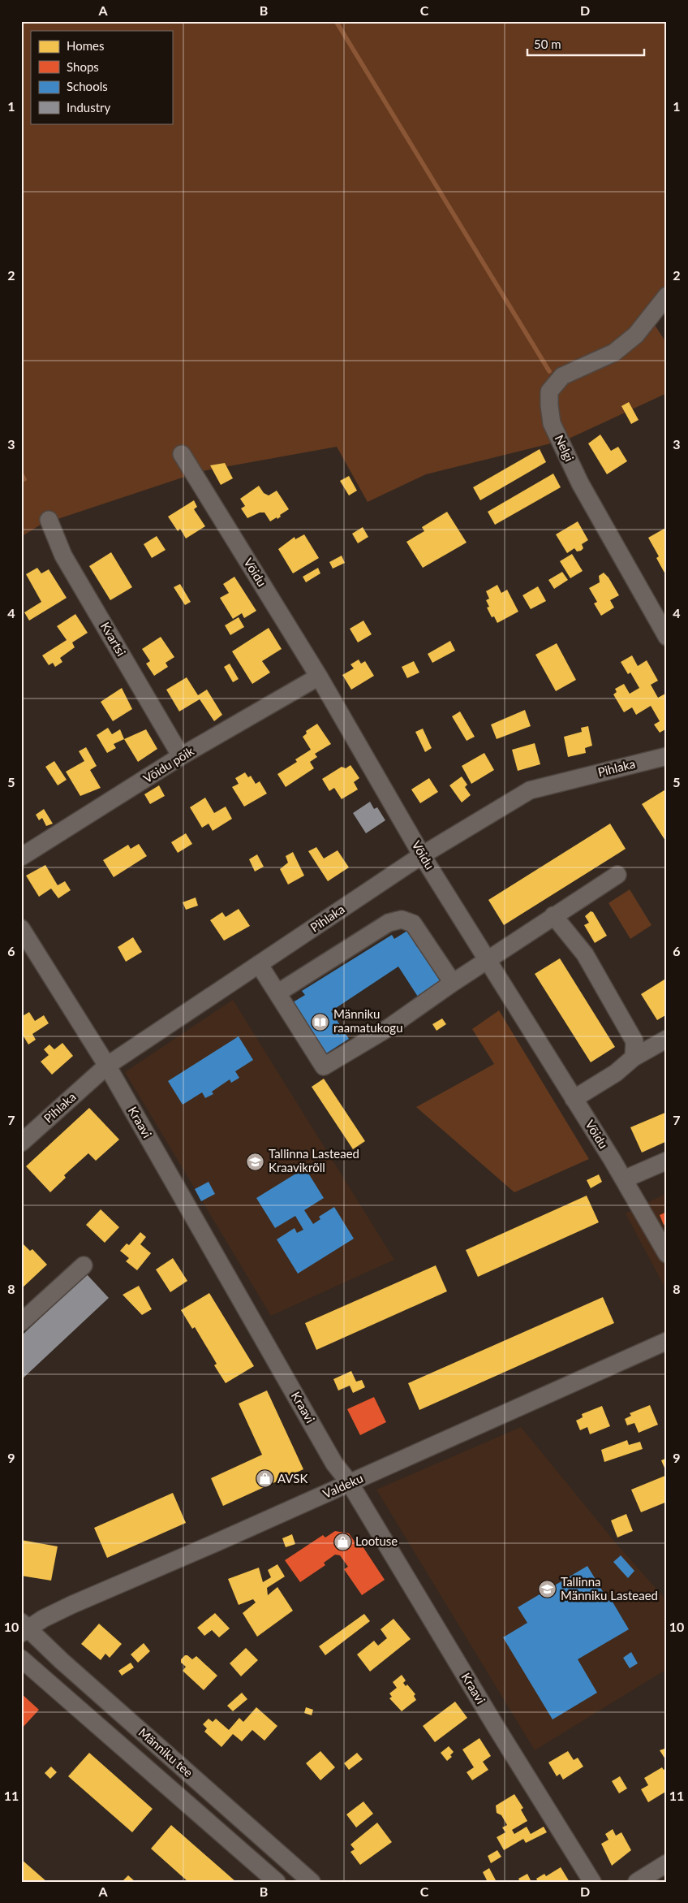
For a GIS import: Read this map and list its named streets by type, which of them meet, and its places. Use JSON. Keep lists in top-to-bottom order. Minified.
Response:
{"streets":{"street":["Nelgi","Võidu","Kvartsi","Võidu põik","Pihlaka","Kraavi","Valdeku","Männiku tee"]},"crossings":[["Võidu","Võidu põik"],["Võidu","Pihlaka"],["Kvartsi","Võidu põik"],["Pihlaka","Kraavi"],["Kraavi","Valdeku"],["Valdeku","Männiku tee"]],"places":{"library":["Männiku raamatukogu"],"school or university":["Tallinna Lasteaed Kraavikrõll","Tallinna Männiku Lasteaed"],"shop":["AVSK","Lootuse"]},"legend":["Homes","Shops","Schools","Industry"],"scale_bar":"50 m","grid":{"columns":["A","B","C","D"],"rows":["1","2","3","4","5","6","7","8","9","10","11"]}}
